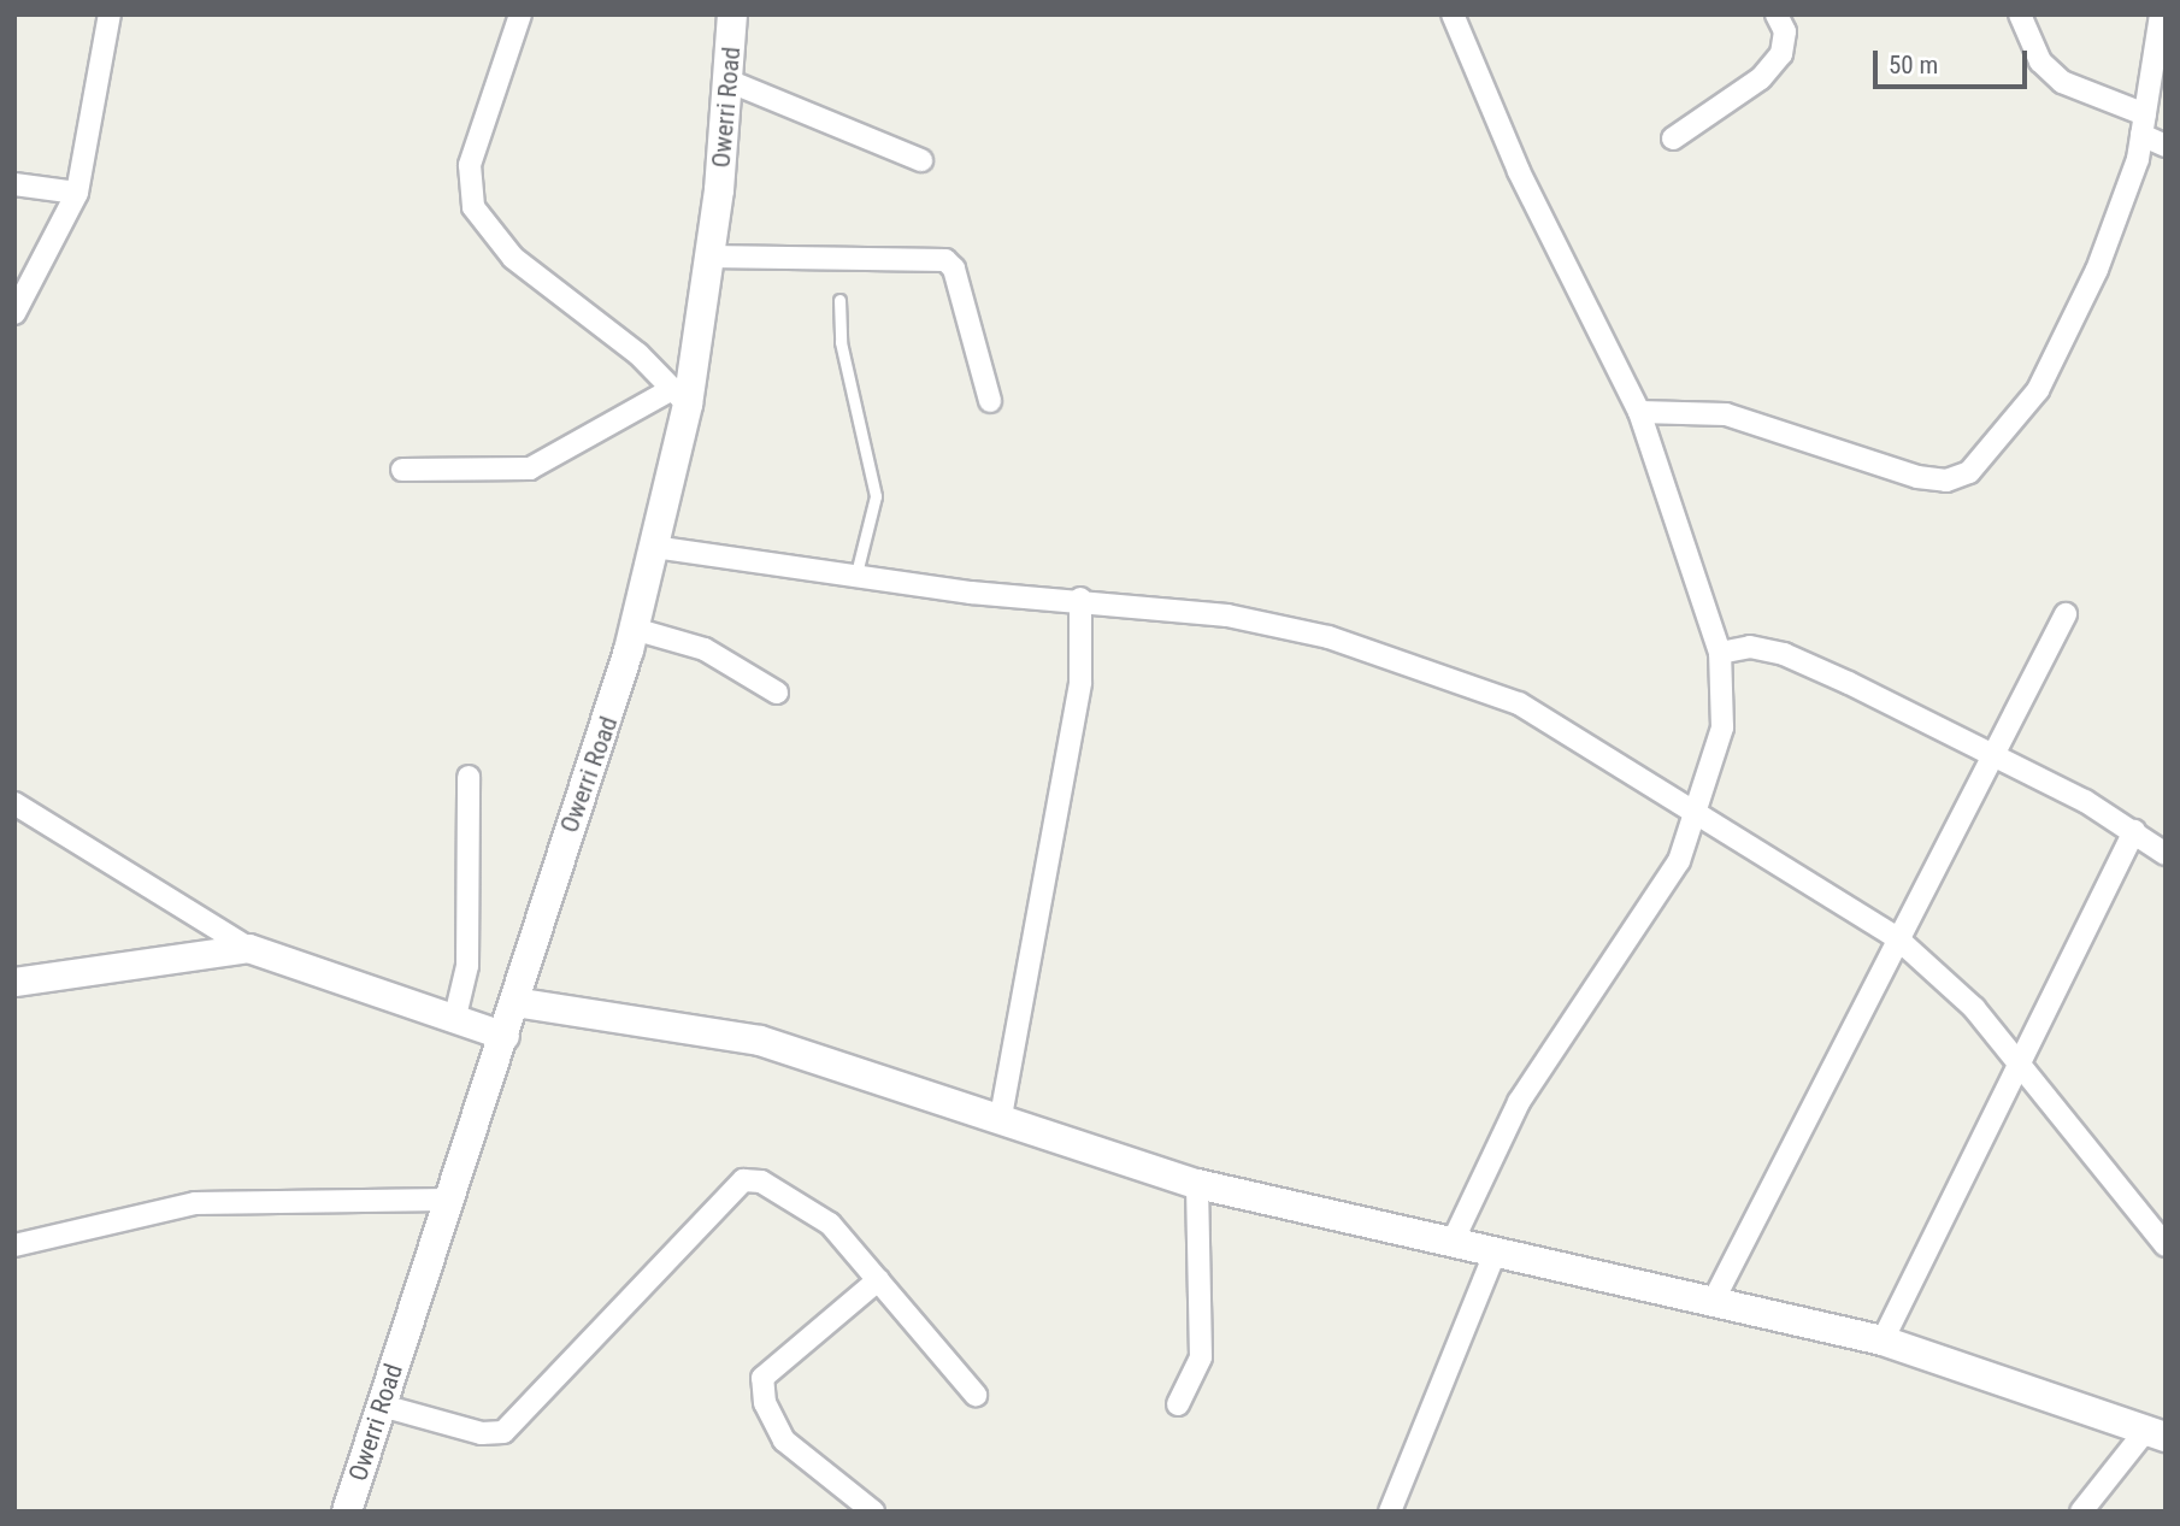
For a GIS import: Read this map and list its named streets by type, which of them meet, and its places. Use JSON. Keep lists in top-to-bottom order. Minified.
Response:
{"streets":{"main road":["Owerri Road"]},"scale_bar":"50 m"}
